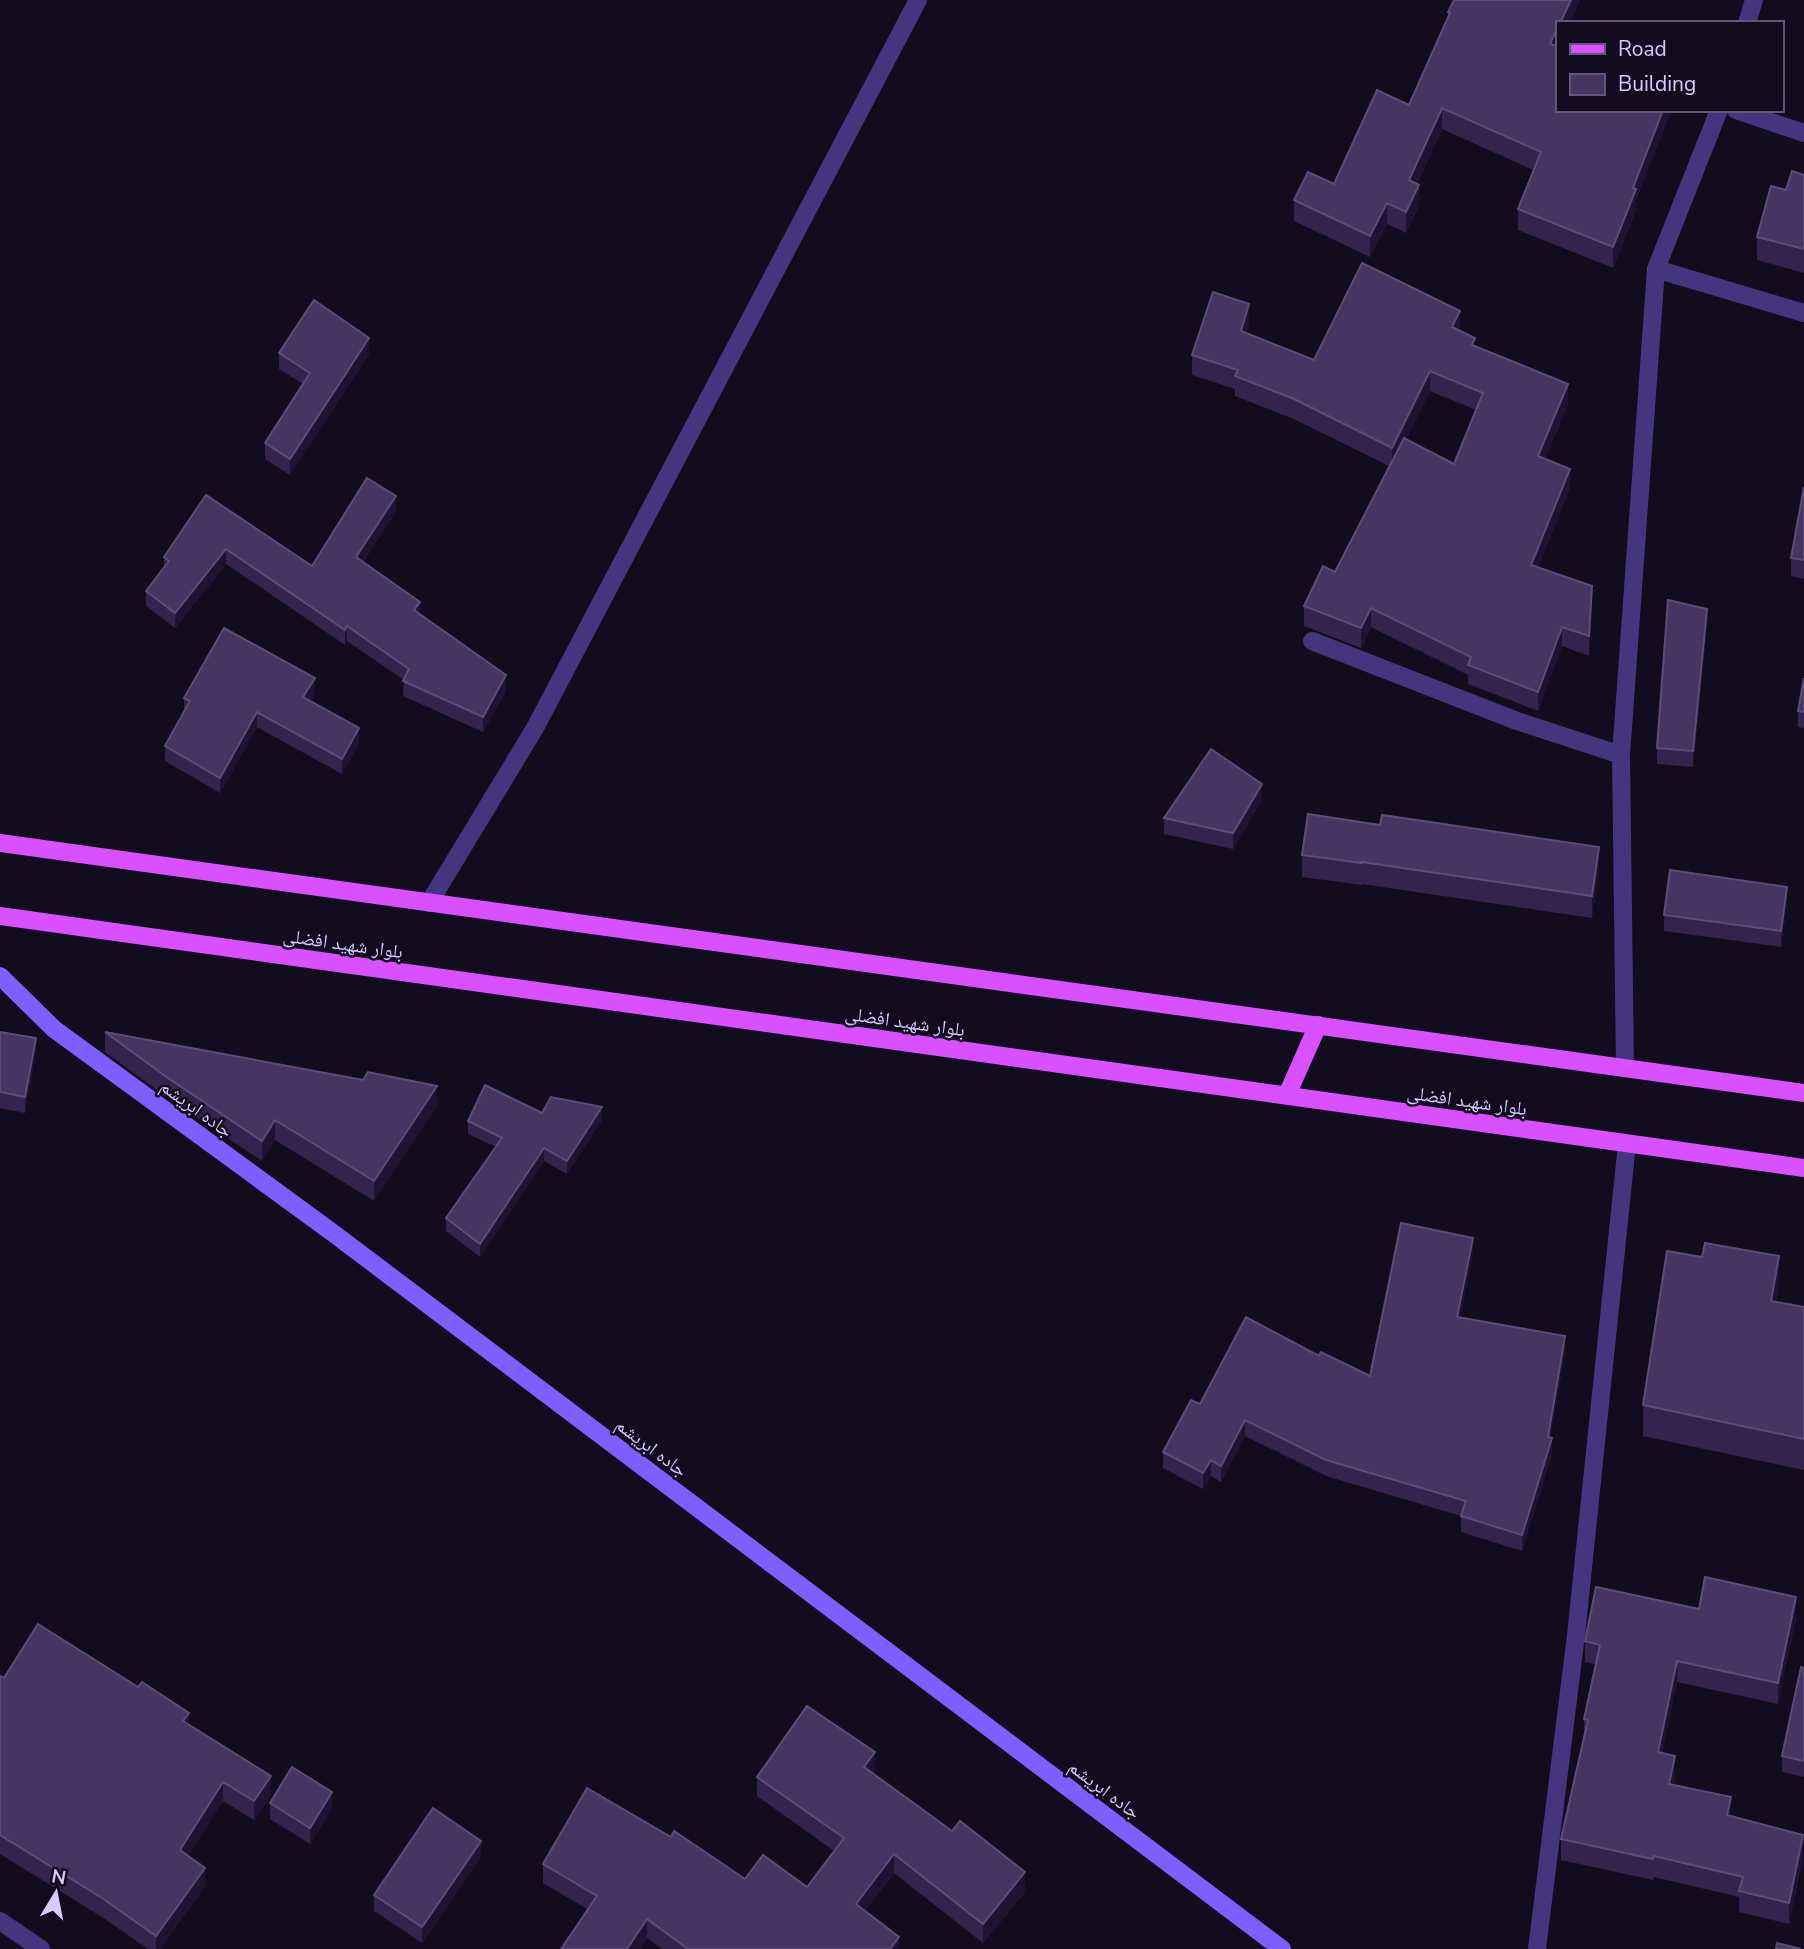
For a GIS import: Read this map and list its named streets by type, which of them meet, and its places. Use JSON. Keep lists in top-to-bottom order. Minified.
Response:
{"streets":{"main road":["بلوار شهید افضلی","جاده ابریشم"]},"legend":["Road","Building"],"north":"top"}
